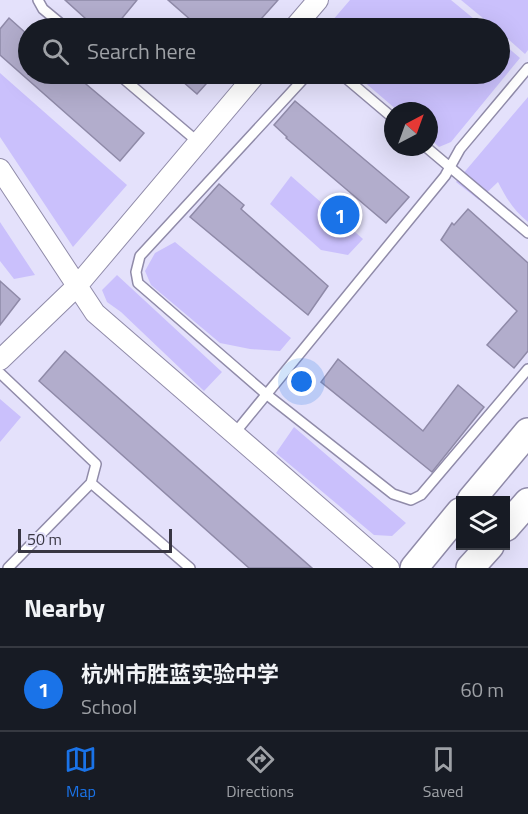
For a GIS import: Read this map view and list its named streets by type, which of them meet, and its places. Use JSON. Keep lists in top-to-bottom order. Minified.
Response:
{"scale_bar":"50 m","north":"top right","page":{"search":"Search here","pins":"1","scale":"50 m","heading":"Nearby","list":[{"mark":"1","name":"杭州市胜蓝实验中学","note":"School","value":"60 m"}],"nav":["Map","Directions","Saved"]}}
